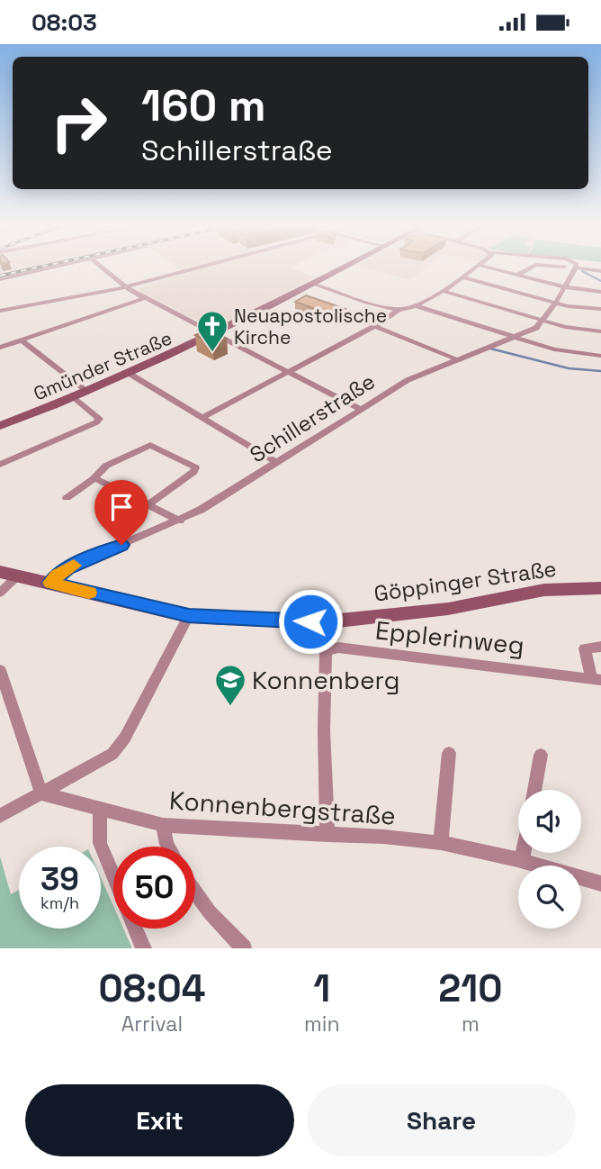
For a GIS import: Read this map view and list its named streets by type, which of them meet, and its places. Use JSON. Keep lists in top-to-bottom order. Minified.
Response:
{"streets":{"street":["Gmünder Straße","Schillerstraße","Göppinger Straße","Epplerinweg","Konnenbergstraße"]},"crossings":[["Schillerstraße","Göppinger Straße"],["Epplerinweg","Konnenbergstraße"]],"places":{"church":["Neuapostolische Kirche"],"school or university":["Konnenberg"]},"page":{"status":"08:03","turn":["160 m","Schillerstraße"],"speed":"39 km/h","limit":"50","eta":["08:04","Arrival","1","min","210","m"],"buttons":["Exit","Share"]}}
